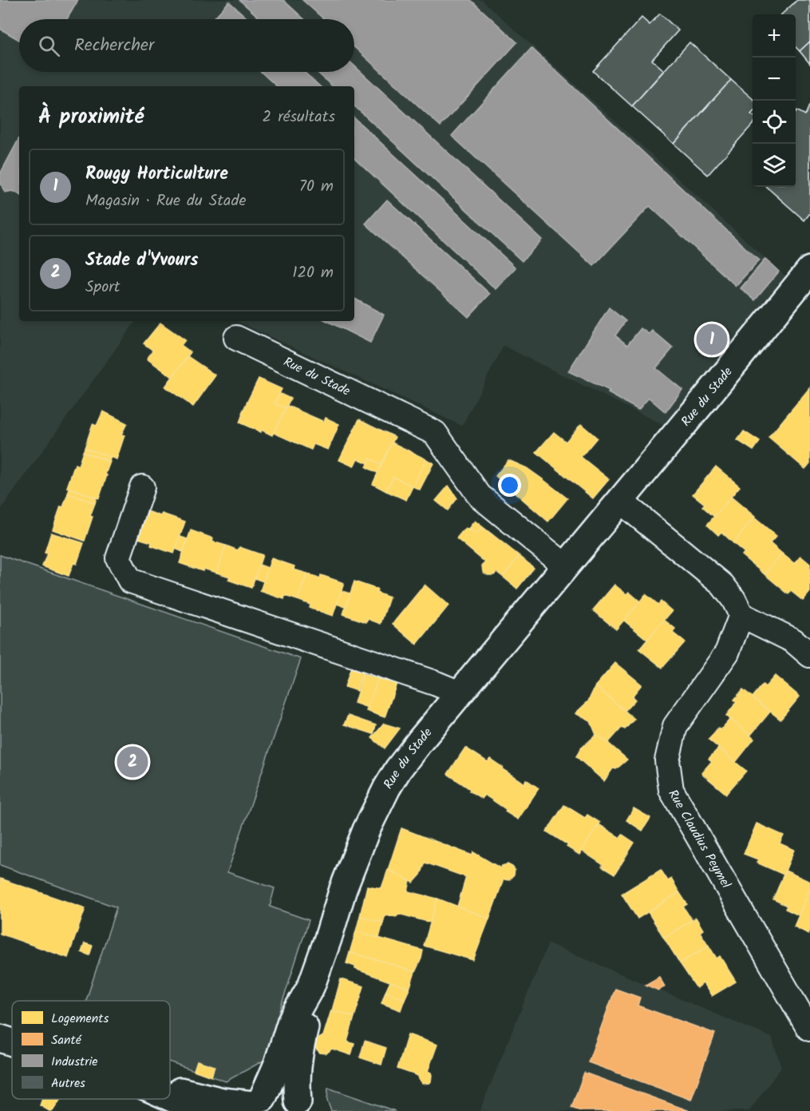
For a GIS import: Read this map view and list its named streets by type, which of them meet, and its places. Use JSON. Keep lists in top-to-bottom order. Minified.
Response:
{"streets":{"street":["Rue du Stade","Rue Claudius Peymel"]},"legend":["Logements","Santé","Industrie","Autres"],"page":{"map_buttons":["+","−"],"search":"Rechercher","heading":["À proximité","2 résultats"],"list":[{"mark":"1","name":"Rougy Horticulture","note":"Magasin · Rue du Stade","value":"70 m"},{"mark":"2","name":"Stade d'Yvours","note":"Sport","value":"120 m"}],"pins":["1","2"]}}
